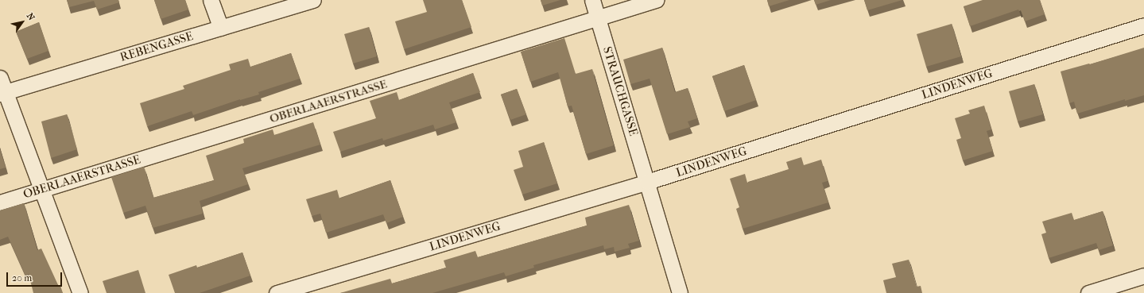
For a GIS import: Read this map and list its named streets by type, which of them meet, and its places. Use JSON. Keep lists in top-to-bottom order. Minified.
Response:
{"streets":{"street":["REBENGASSE","LINDENWEG","STRAUCHGASSE","OBERLAAERSTRASSE"]},"crossings":[["LINDENWEG","STRAUCHGASSE"],["STRAUCHGASSE","OBERLAAERSTRASSE"]],"scale_bar":"20 m","north":"top right"}
